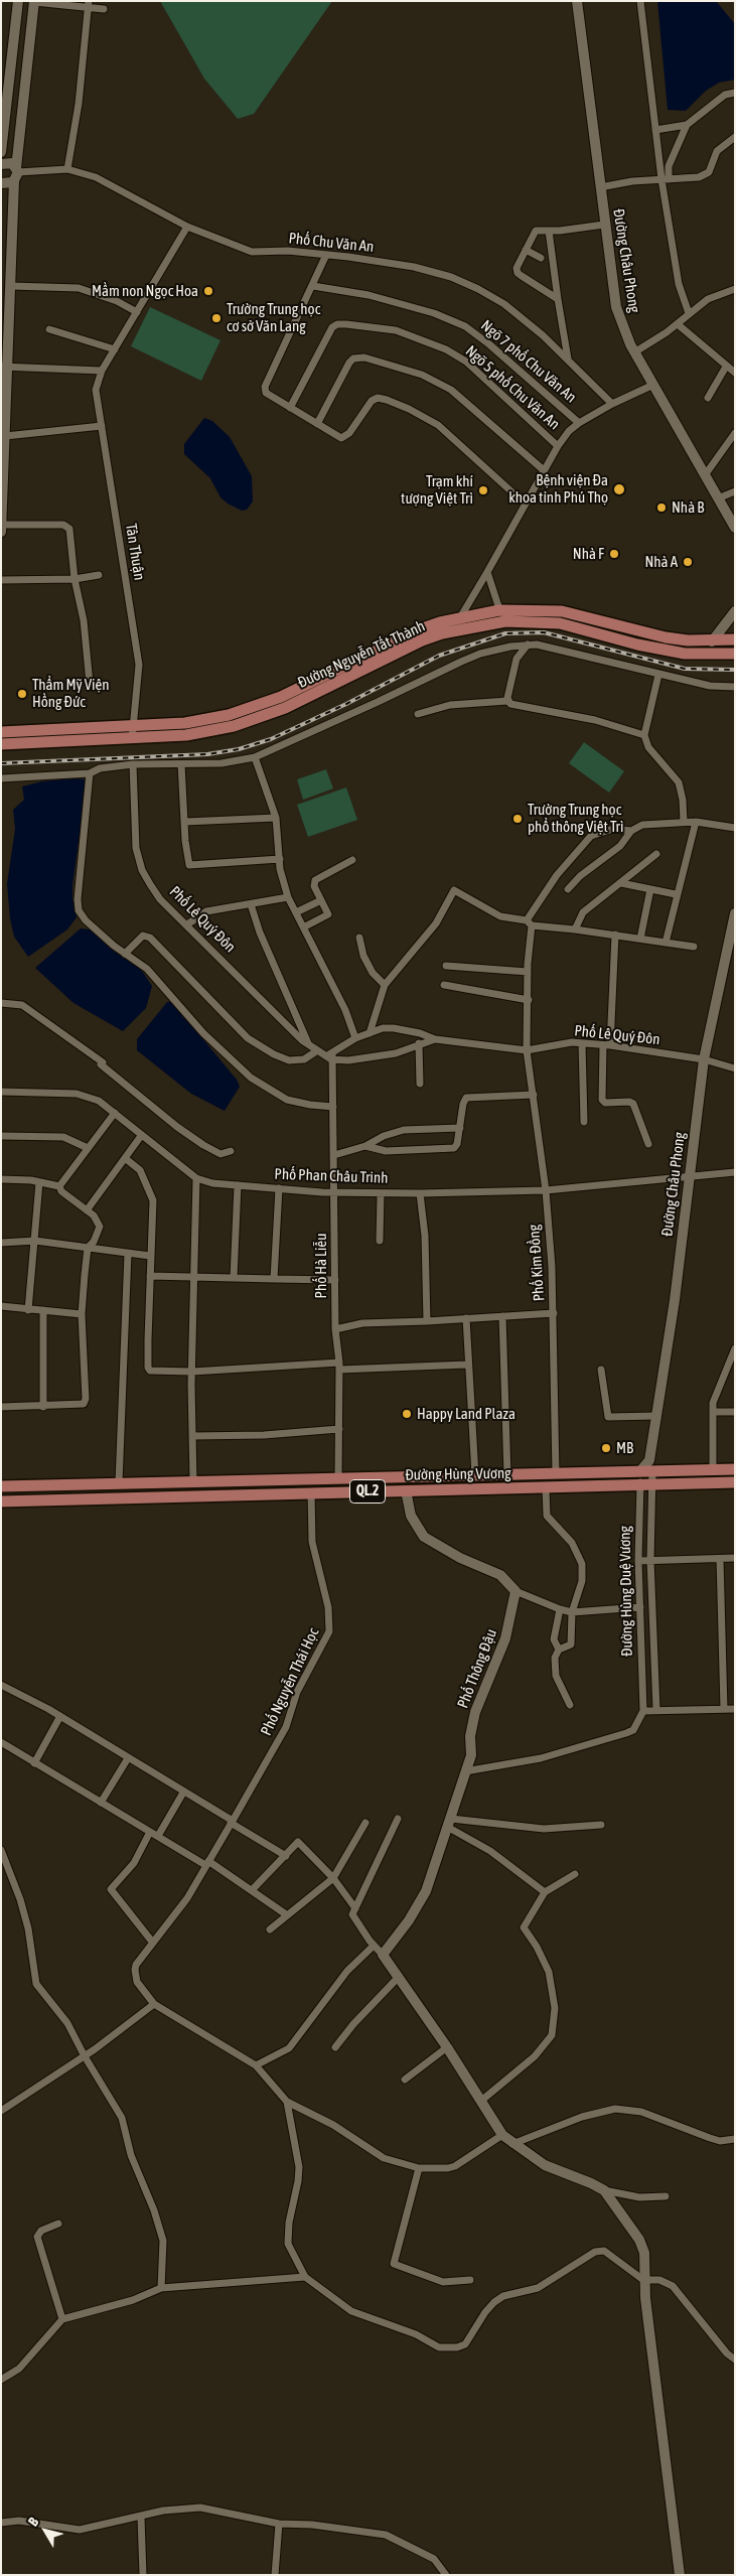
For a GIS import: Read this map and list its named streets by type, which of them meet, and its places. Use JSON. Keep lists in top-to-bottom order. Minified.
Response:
{"streets":{"main road":["Đường Nguyễn Tất Thành","Đường Hùng Vương","QL.2"],"street":["Phố Chu Văn An","Đường Châu Phong","Ngõ 7 phố Chu Văn An","Ngõ 5 phố Chu Văn An","Tân Thuận","Phố Lê Quý Đôn","Phố Phan Châu Trinh","Phố Kim Đồng","Phố Hà Liễu","Đường Hùng Duệ Vương","Phố Thông Đậu","Phố Nguyễn Thái Học"]},"crossings":[["Phố Chu Văn An","Tân Thuận"],["Đường Châu Phong","Phố Lê Quý Đôn"],["Đường Châu Phong","Phố Phan Châu Trinh"],["Đường Châu Phong","Đường Hùng Vương"],["Đường Châu Phong","Đường Hùng Duệ Vương"],["Tân Thuận","Đường Nguyễn Tất Thành"],["Phố Lê Quý Đôn","Phố Kim Đồng"],["Phố Lê Quý Đôn","Phố Hà Liễu"],["Phố Phan Châu Trinh","Phố Kim Đồng"],["Phố Phan Châu Trinh","Phố Hà Liễu"],["Phố Kim Đồng","Đường Hùng Vương"],["Phố Hà Liễu","Đường Hùng Vương"],["Đường Hùng Vương","Đường Hùng Duệ Vương"],["Đường Hùng Vương","Phố Nguyễn Thái Học"]],"places":["Mầm non Ngọc Hoa","Trường Trung học cơ sở Văn Lang","Bệnh viện Đa khoa tỉnh Phú Thọ","Trạm khí tượng Việt Trì","Nhà B","Nhà F","Nhà A","Thẩm Mỹ Viện Hồng Đức","Trường Trung học phổ thông Việt Trì","Happy Land Plaza","MB"],"north":"top left"}
